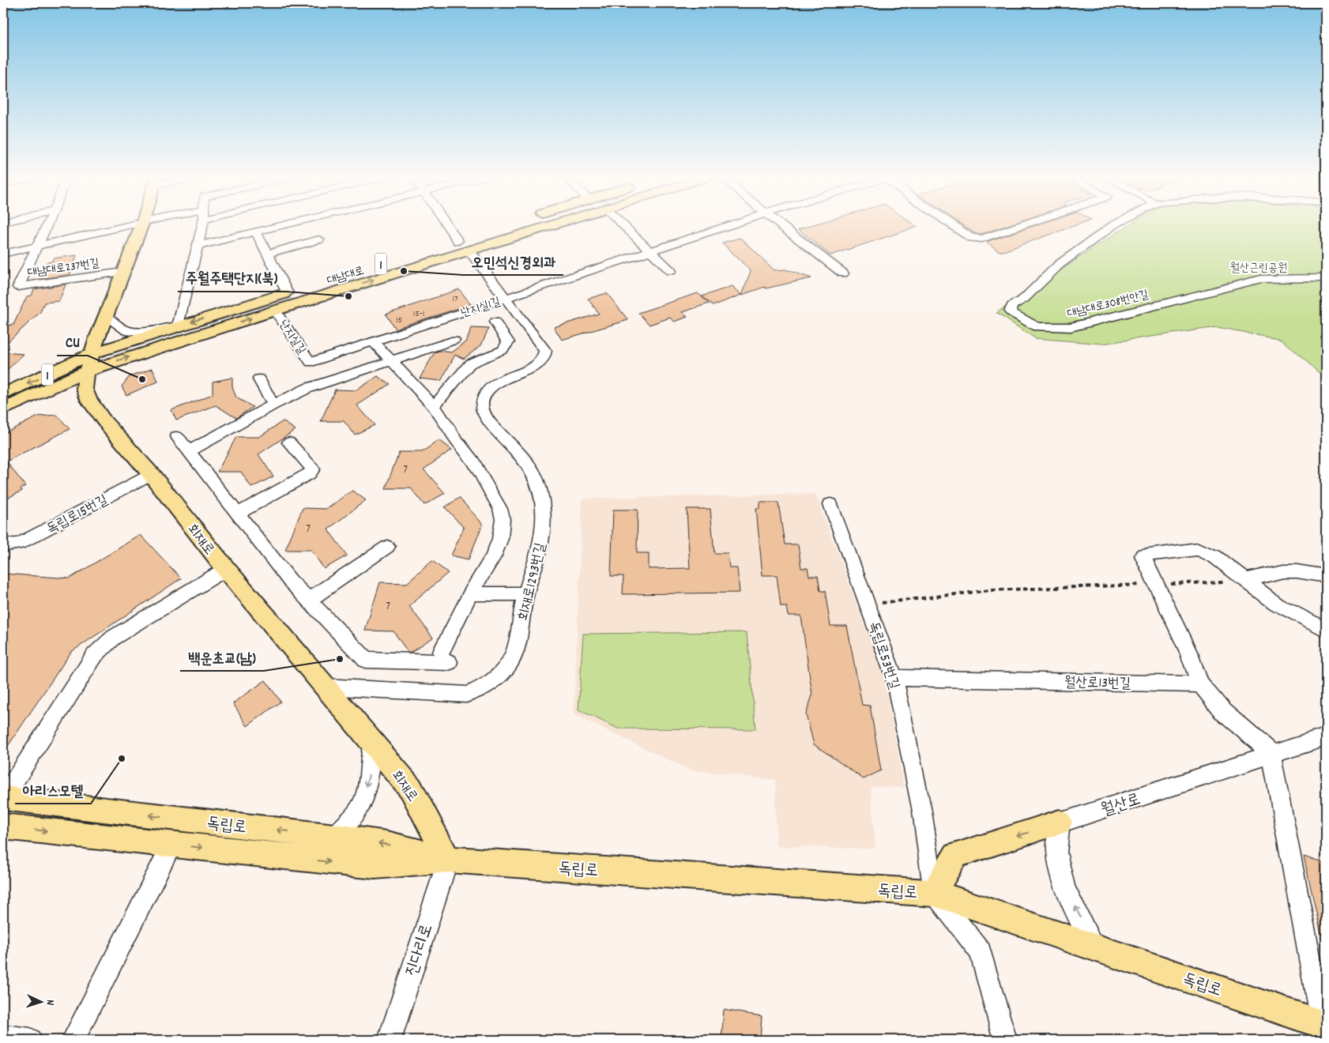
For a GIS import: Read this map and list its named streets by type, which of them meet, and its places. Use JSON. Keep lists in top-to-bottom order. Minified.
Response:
{"streets":{"main road":["1","대남대로","회재로","월산로","독립로"],"street":["대남대로237번길","대남대로308번안길","난지실1길","난지실길","독립로15번길","회재로1293번길","독립로53번길","월산로13번길","진다리로"]},"crossings":[["대남대로237번길","회재로"],["대남대로","난지실길"],["대남대로","회재로"],["난지실1길","난지실길"],["난지실1길","회재로1293번길"],["독립로15번길","회재로"],["회재로","회재로1293번길"],["회재로","독립로"],["회재로","진다리로"],["독립로53번길","월산로13번길"],["독립로53번길","월산로"],["독립로53번길","독립로"],["월산로","독립로"],["독립로","진다리로"]],"parks":["월산근린공원"],"places":["오민석신경외과","주월주택단지(북)","CU","백운초교(남)","아리스모텔"],"house_numbers":["17","15-1","15","7","7","7"],"north":"right"}
